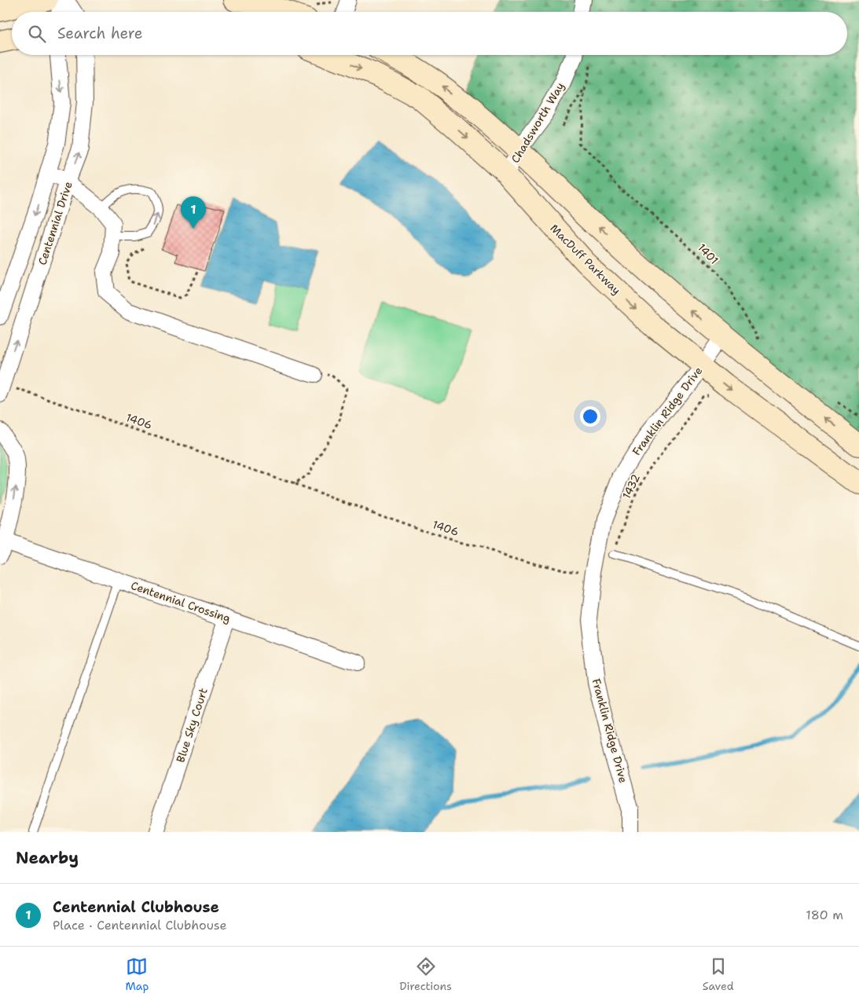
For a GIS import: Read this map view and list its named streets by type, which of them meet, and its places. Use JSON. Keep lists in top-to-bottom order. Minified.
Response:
{"streets":{"street":["Chadsworth Way","Centennial Drive","MacDuff Parkway","Franklin Ridge Drive","Centennial Crossing","Blue Sky Court"],"path":["1401","1406","1432"]},"crossings":[["Chadsworth Way","MacDuff Parkway"],["Centennial Drive","1406"],["MacDuff Parkway","Franklin Ridge Drive"],["MacDuff Parkway","1432"],["Franklin Ridge Drive","1406"],["Centennial Crossing","Blue Sky Court"]],"page":{"search":"Search here","pins":"1","heading":"Nearby","list":[{"mark":"1","name":"Centennial Clubhouse","note":"Place · Centennial Clubhouse","value":"180 m"}],"nav":["Map","Directions","Saved"]}}
